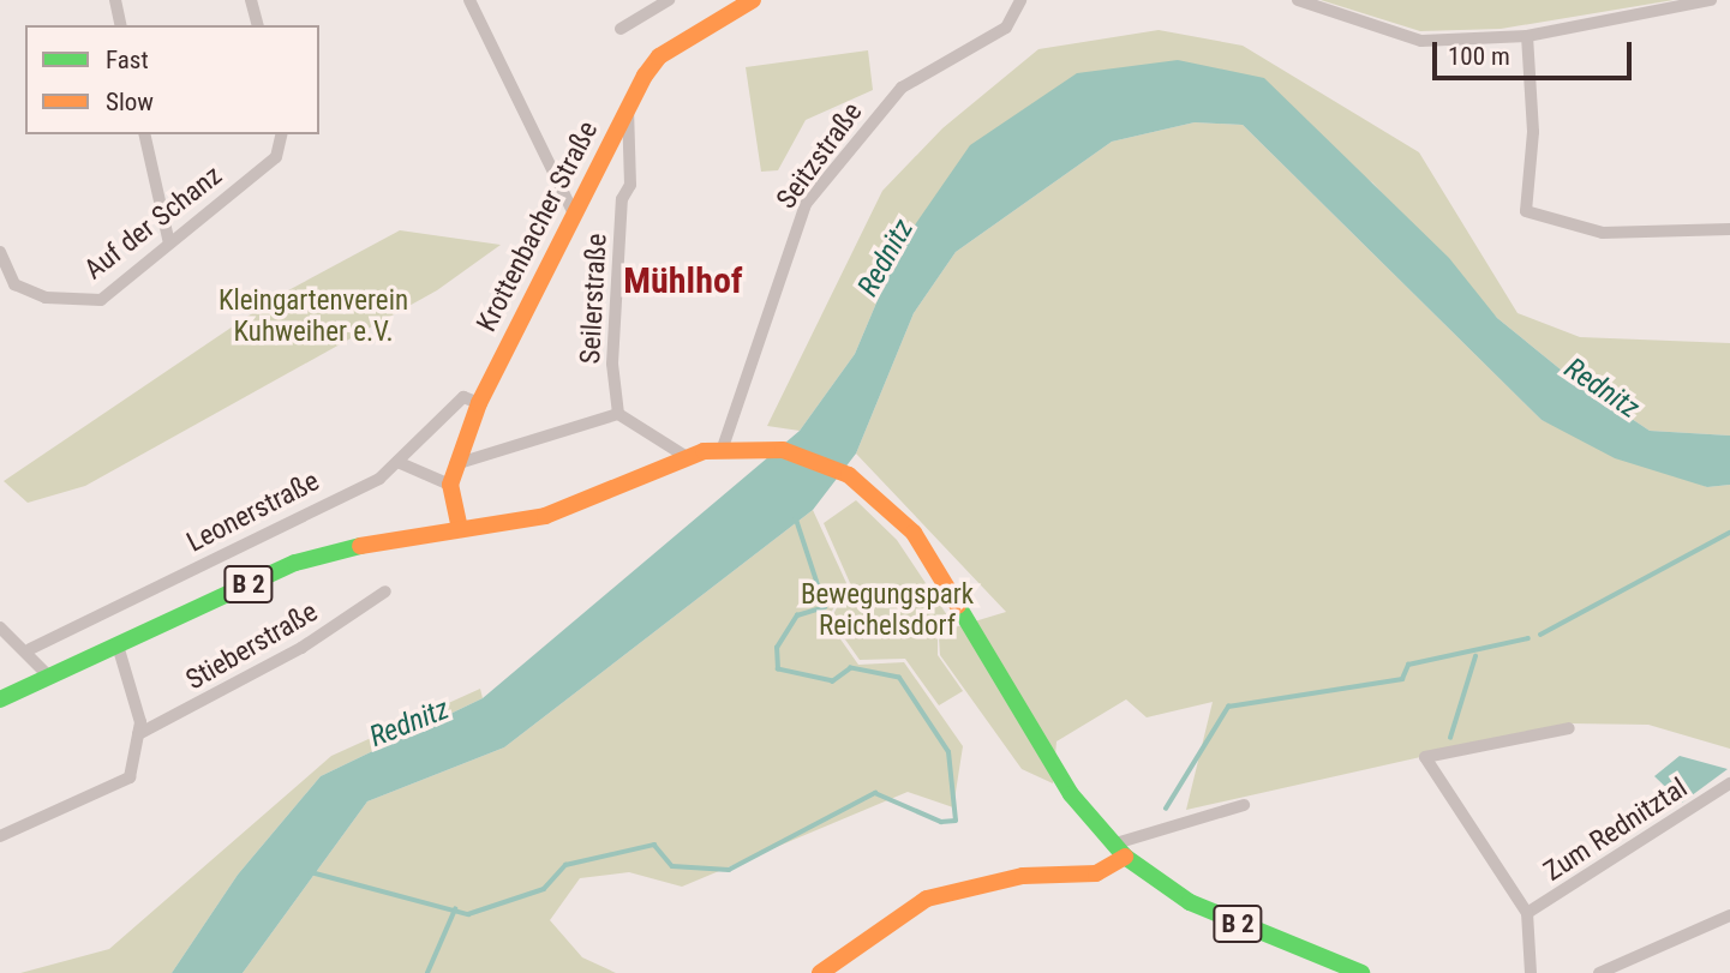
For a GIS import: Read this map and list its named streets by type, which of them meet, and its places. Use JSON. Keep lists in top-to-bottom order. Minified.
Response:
{"streets":{"main road":["Krottenbacher Straße","B 2"],"street":["Seitzstraße","Auf der Schanz","Seilerstraße","Leonerstraße","Stieberstraße","Zum Rednitztal"]},"crossings":[["Seitzstraße","B 2"],["Krottenbacher Straße","Seilerstraße"],["Krottenbacher Straße","Leonerstraße"],["Krottenbacher Straße","B 2"]],"districts":["Mühlhof"],"water":["Rednitz"],"parks":["Kleingartenverein Kuhweiher e.V.","Bewegungspark Reichelsdorf"],"legend":["Fast","Slow"],"scale_bar":"100 m"}
